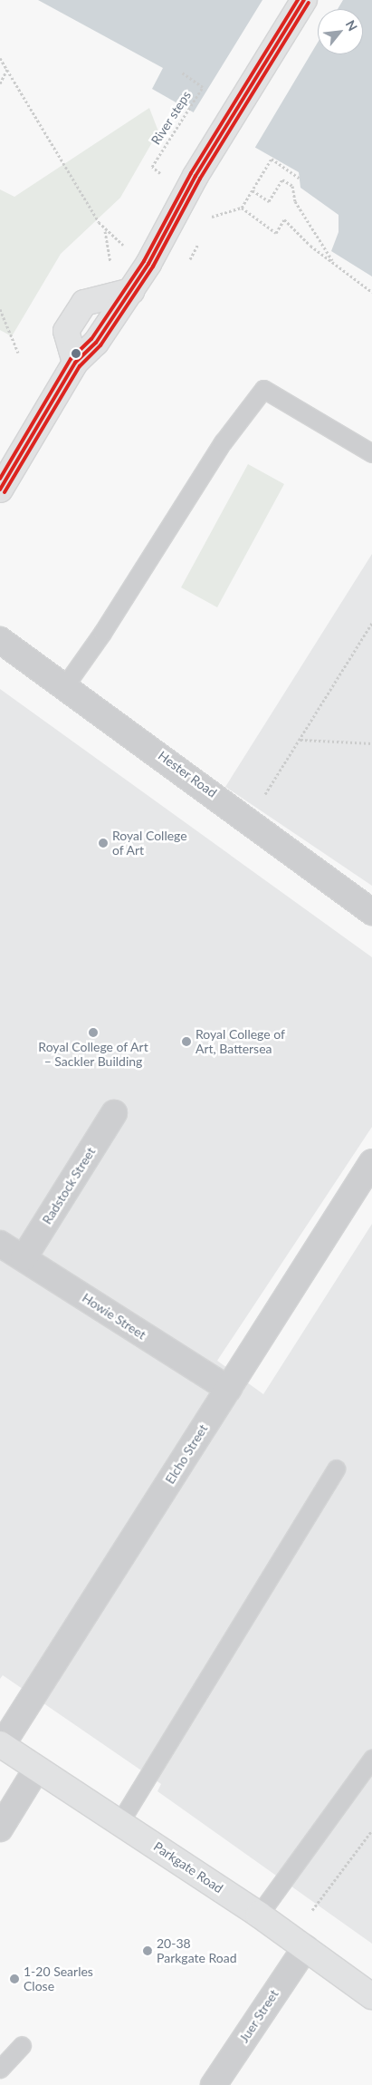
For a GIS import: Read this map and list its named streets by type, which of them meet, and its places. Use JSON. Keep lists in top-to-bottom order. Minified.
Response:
{"streets":{"main road":["Parkgate Road"],"street":["Hester Road","Radstock Street","Howie Street","Elcho Street","Juer Street"],"path":["River steps"]},"crossings":[["Radstock Street","Howie Street"],["Howie Street","Elcho Street"],["Elcho Street","Parkgate Road"],["Parkgate Road","Juer Street"]],"places":["Royal College of Art","Royal College of Art – Sackler Building","Royal College of Art, Battersea","20-38 Parkgate Road","1-20 Searles Close"],"north":"top right"}
